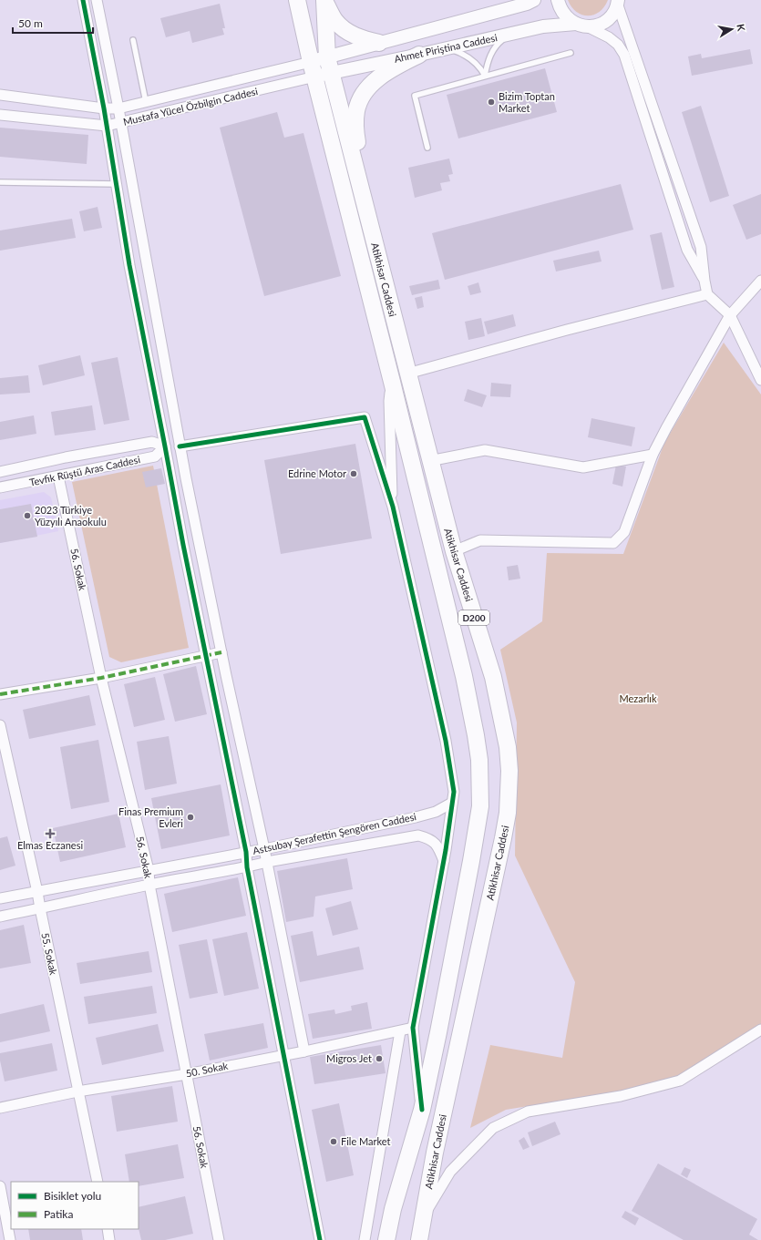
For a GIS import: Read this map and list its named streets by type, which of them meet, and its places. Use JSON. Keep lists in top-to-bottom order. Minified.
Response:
{"streets":{"highway":["Atikhisar Caddesi","D200"],"street":["Ahmet Piriştina Caddesi","Mustafa Yücel Özbilgin Caddesi","Tevfik Rüştü Aras Caddesi","56. Sokak","Astsubay Şerafettin Şengören Caddesi","55. Sokak","50. Sokak"]},"crossings":[["Ahmet Piriştina Caddesi","Mustafa Yücel Özbilgin Caddesi"],["Ahmet Piriştina Caddesi","Atikhisar Caddesi"],["Mustafa Yücel Özbilgin Caddesi","Atikhisar Caddesi"],["Tevfik Rüştü Aras Caddesi","56. Sokak"],["56. Sokak","Astsubay Şerafettin Şengören Caddesi"],["56. Sokak","50. Sokak"],["Astsubay Şerafettin Şengören Caddesi","55. Sokak"],["55. Sokak","50. Sokak"]],"parks":["Mezarlık"],"places":{"other":["Bizim Toptan Market","Edrine Motor","2023 Türkiye Yüzyılı Anaokulu","Finas Premium Evleri","Migros Jet","File Market"],"health":["Elmas Eczanesi"]},"legend":["Bisiklet yolu","Patika"],"scale_bar":"50 m","north":"right"}
